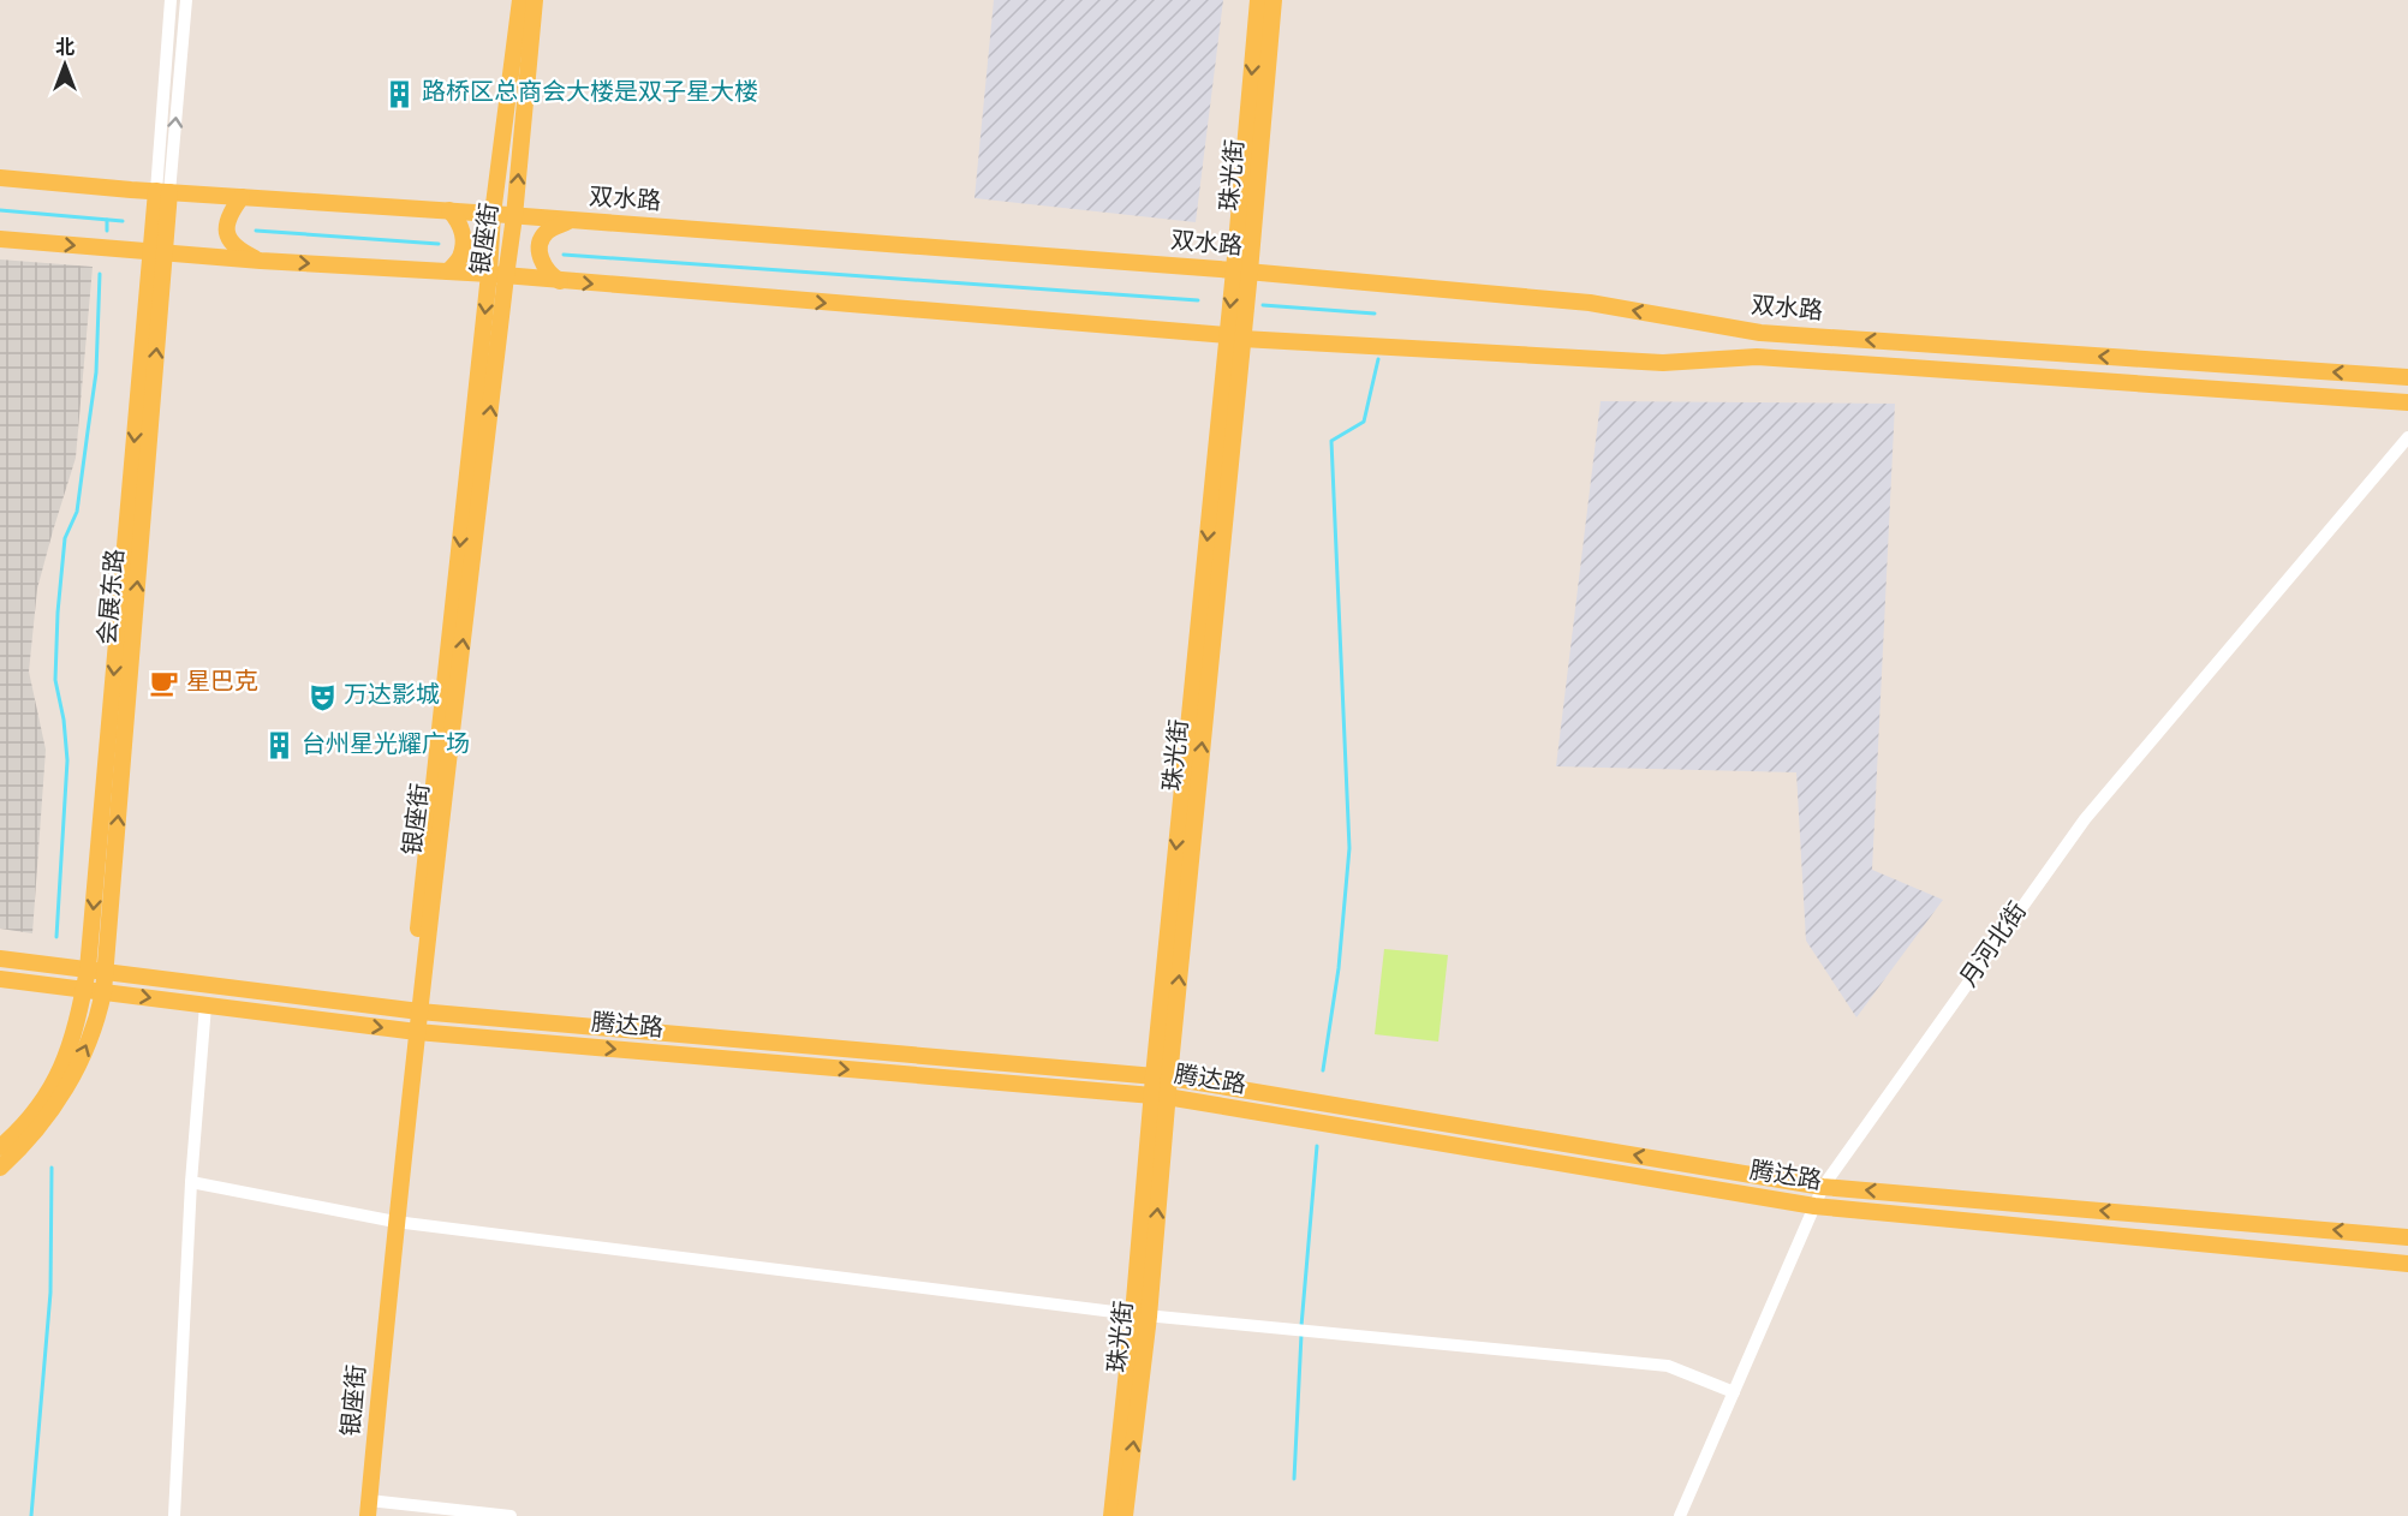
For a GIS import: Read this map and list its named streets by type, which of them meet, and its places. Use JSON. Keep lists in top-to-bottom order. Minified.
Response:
{"streets":{"main road":["珠光街","双水路","银座街","会展东路","腾达路"],"street":["月河北街"]},"crossings":[["珠光街","双水路"],["珠光街","腾达路"],["双水路","银座街"],["双水路","会展东路"],["银座街","腾达路"],["会展东路","腾达路"],["月河北街","腾达路"]],"places":{"building":["路桥区总商会大楼是双子星大楼","台州星光耀广场"],"cafe":["星巴克"],"theatre":["万达影城"]},"north":"top"}
